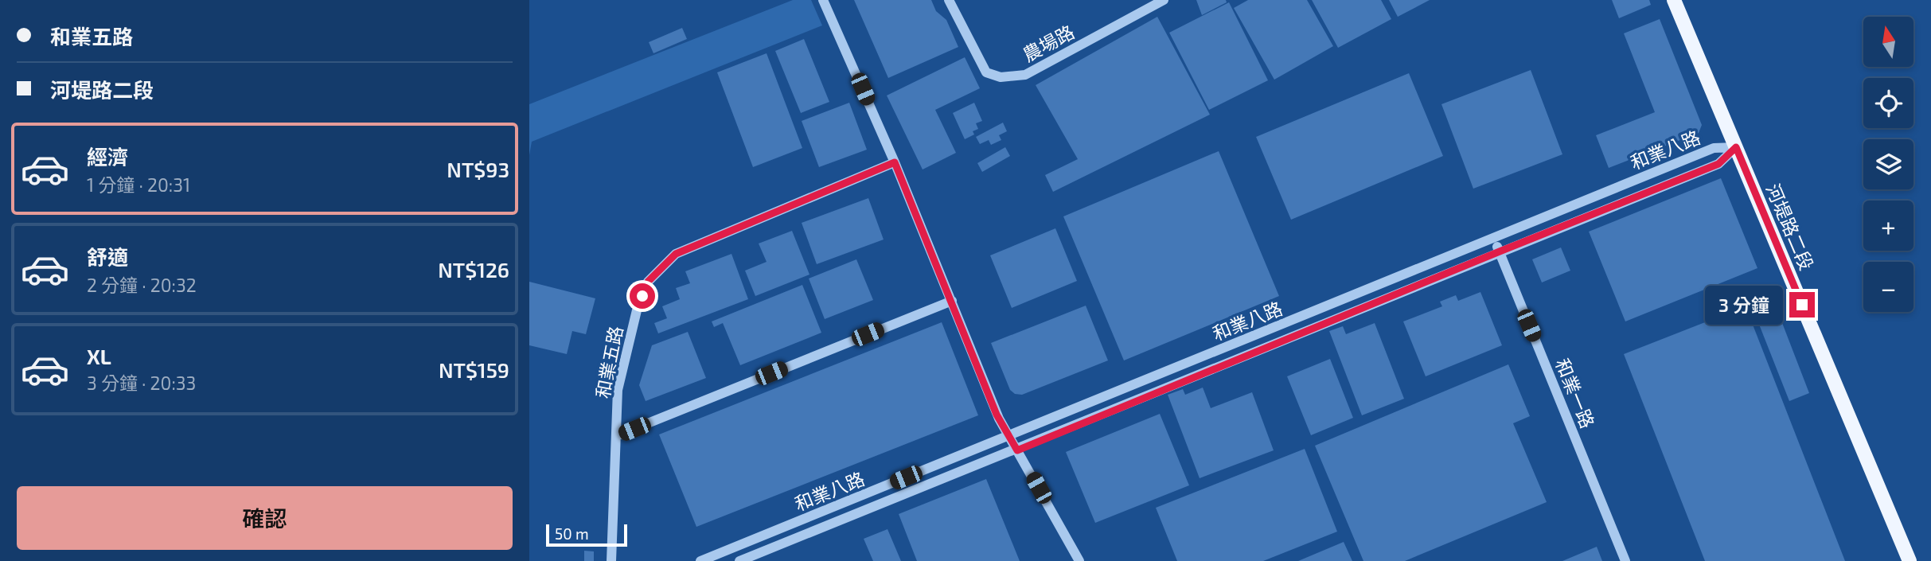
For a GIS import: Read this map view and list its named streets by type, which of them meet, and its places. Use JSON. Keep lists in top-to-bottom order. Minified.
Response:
{"streets":{"main road":["河堤路二段"],"street":["農場路","和業八路","和業五路","和業一路"]},"crossings":[["和業八路","河堤路二段"],["和業八路","和業一路"]],"scale_bar":"50 m","north":"top","page":{"banner":["和業五路","河堤路二段"],"map_buttons":["+","−"],"list":[{"name":"經濟","note":"1 分鐘 · 20:31","value":"NT$93"},{"name":"舒適","note":"2 分鐘 · 20:32","value":"NT$126"},{"name":"XL","note":"3 分鐘 · 20:33","value":"NT$159"}],"bubble":"3 分鐘","buttons":"確認","scale":"50 m"}}
